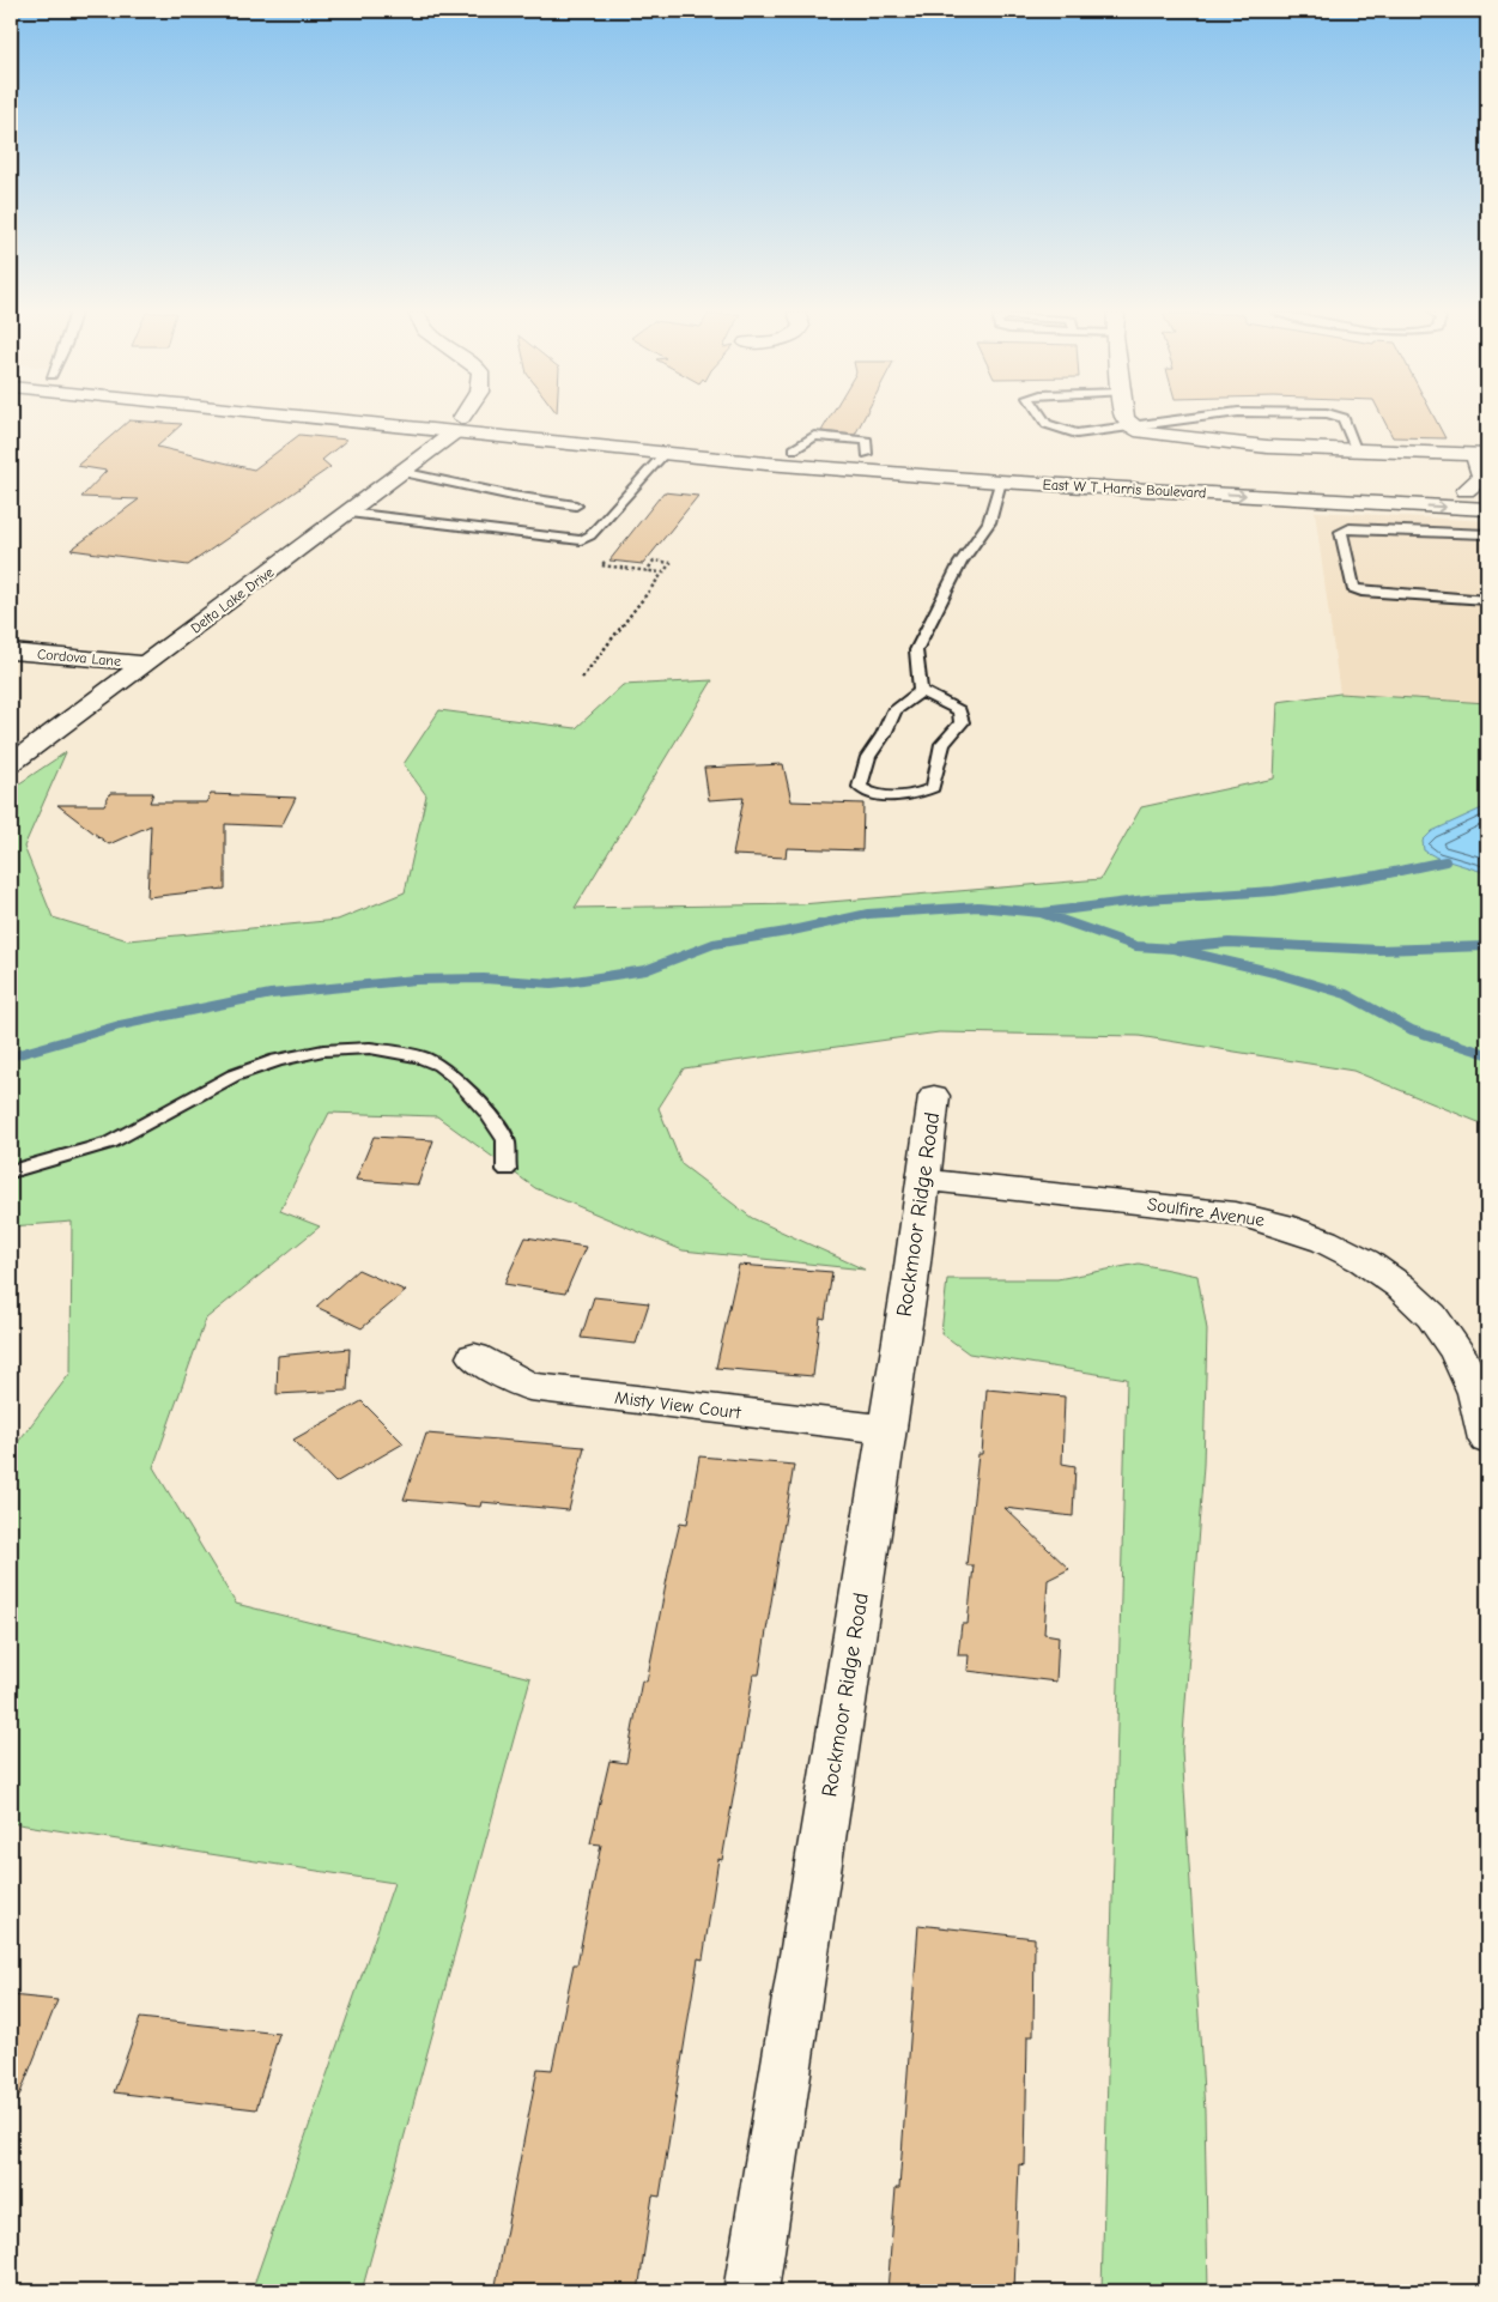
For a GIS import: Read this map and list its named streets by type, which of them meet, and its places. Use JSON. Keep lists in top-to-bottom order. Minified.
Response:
{"streets":{"street":["East W T Harris Boulevard","Delta Lake Drive","Cordova Lane","Soulfire Avenue","Rockmoor Ridge Road","Misty View Court"]},"crossings":[["East W T Harris Boulevard","Delta Lake Drive"],["Delta Lake Drive","Cordova Lane"],["Soulfire Avenue","Rockmoor Ridge Road"],["Rockmoor Ridge Road","Misty View Court"]]}
